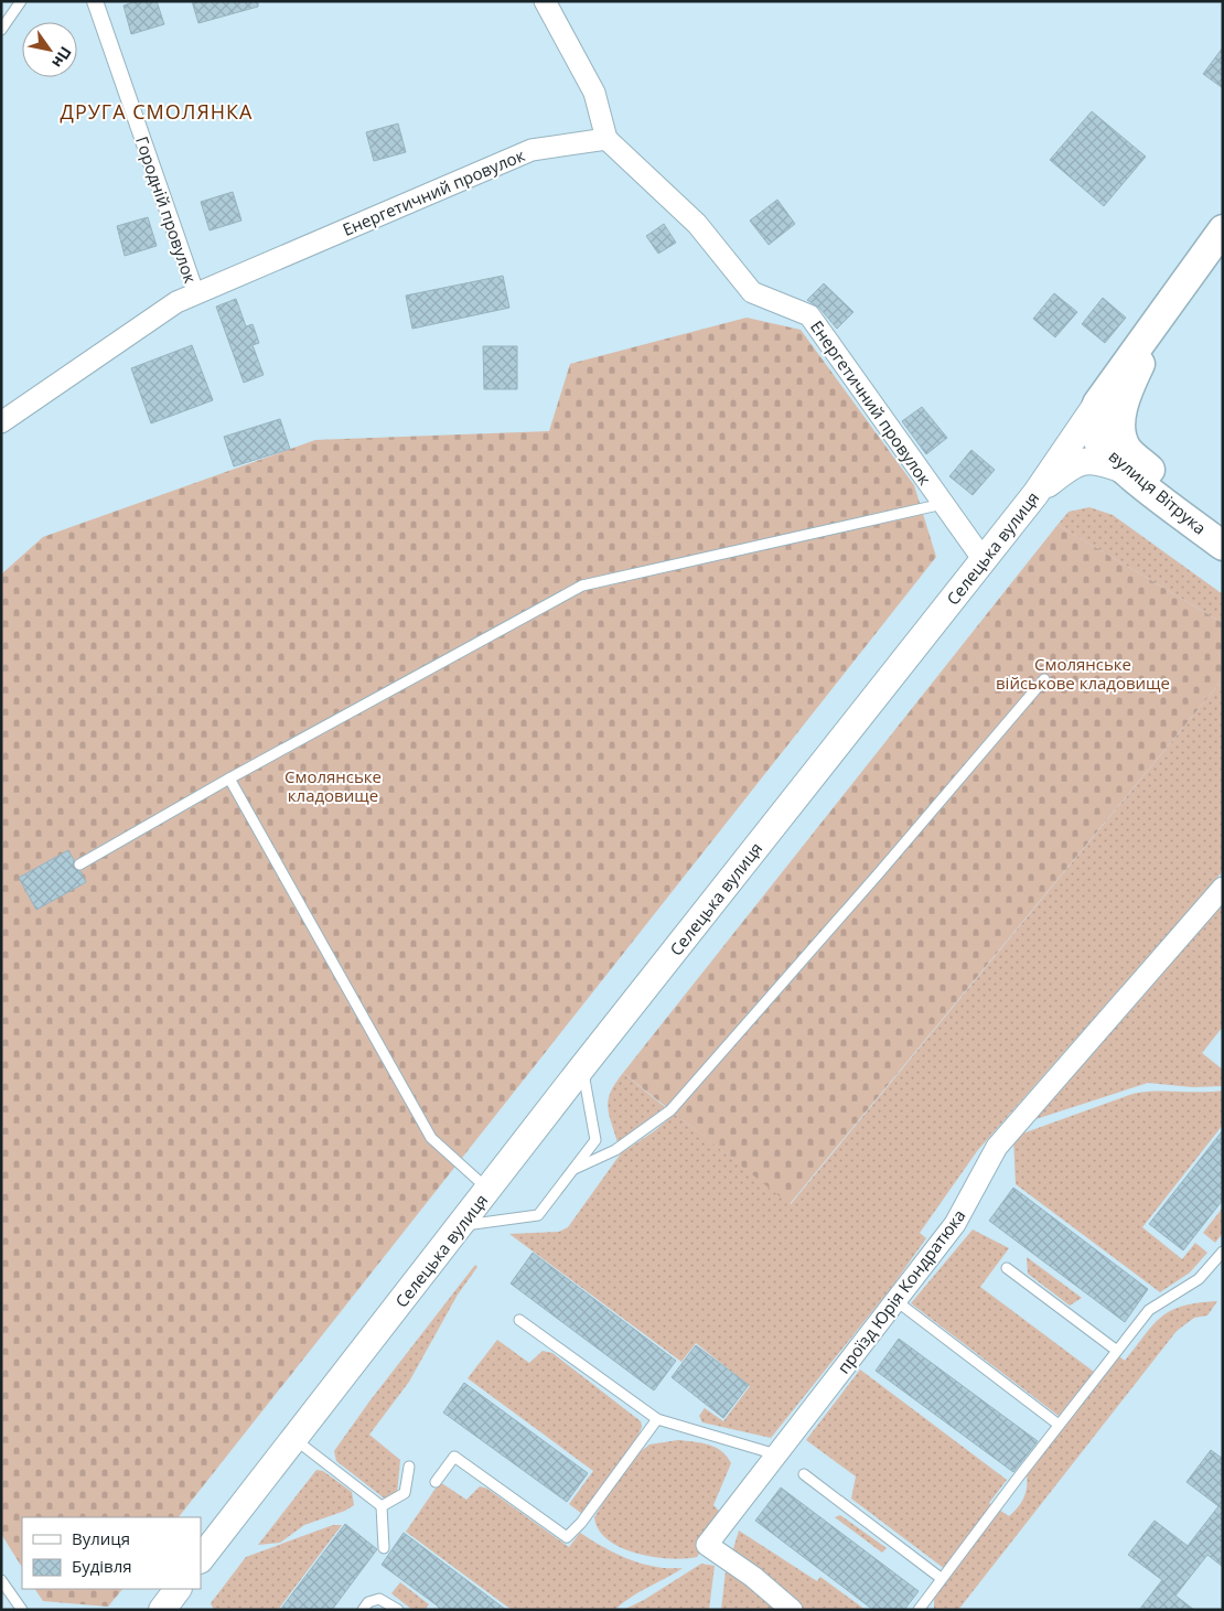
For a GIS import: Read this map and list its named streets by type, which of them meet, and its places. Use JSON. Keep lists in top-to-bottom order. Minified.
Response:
{"streets":{"main road":["вулиця Вітрука","Селецька вулиця"],"street":["Енергетичний провулок","Городній провулок","проїзд Юрія Кондратюка"]},"crossings":[["Енергетичний провулок","Городній провулок"],["Енергетичний провулок","Селецька вулиця"],["вулиця Вітрука","Селецька вулиця"]],"districts":["ДРУГА СМОЛЯНКА"],"parks":["Смолянське військове кладовище","Смолянське кладовище"],"legend":["Вулиця","Будівля"],"north":"bottom right"}
